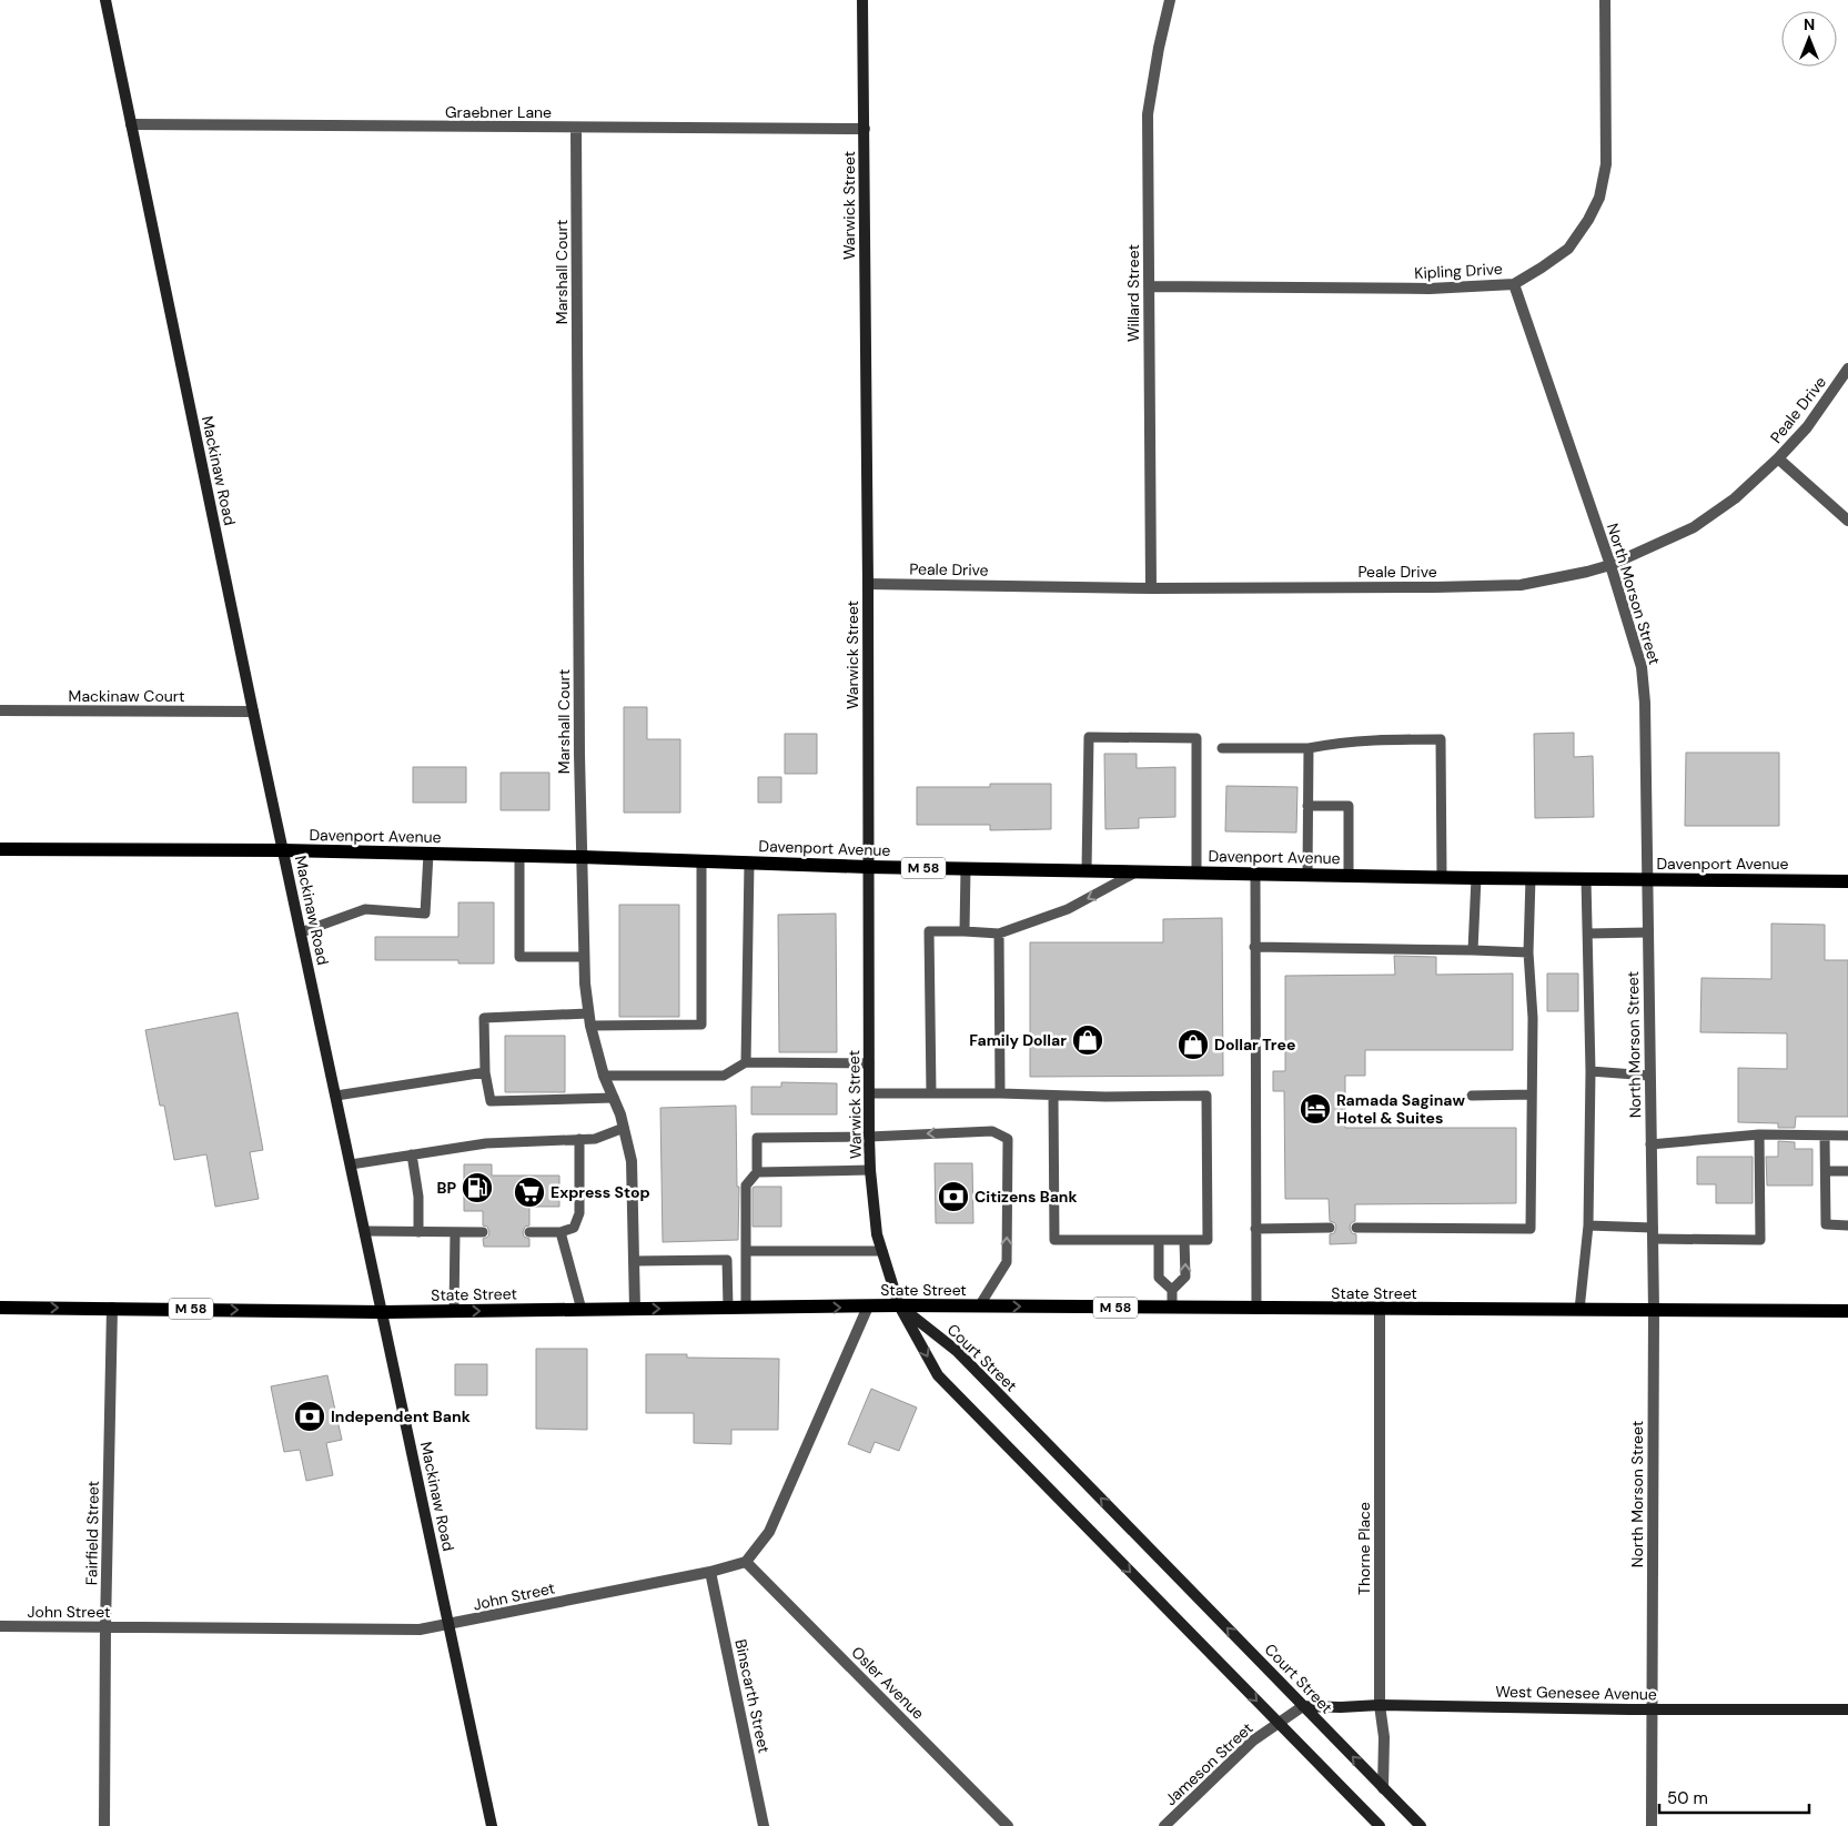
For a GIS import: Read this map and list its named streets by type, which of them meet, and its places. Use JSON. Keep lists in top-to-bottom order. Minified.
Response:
{"streets":{"main road":["Davenport Avenue","M 58","State Street"],"street":["Graebner Lane","Warwick Street","Kipling Drive","Marshall Court","Willard Street","Peale Drive","Mackinaw Road","North Morson Street","Mackinaw Court","Court Street","Fairfield Street","Thorne Place","John Street","Osler Avenue","West Genesee Avenue","Binscarth Street","Jameson Street"]},"crossings":[["Graebner Lane","Warwick Street"],["Graebner Lane","Marshall Court"],["Graebner Lane","Mackinaw Road"],["Warwick Street","Peale Drive"],["Warwick Street","Davenport Avenue"],["Warwick Street","State Street"],["Warwick Street","Court Street"],["Kipling Drive","Willard Street"],["Kipling Drive","North Morson Street"],["Marshall Court","Davenport Avenue"],["Marshall Court","State Street"],["Willard Street","Peale Drive"],["Peale Drive","North Morson Street"],["Mackinaw Road","Mackinaw Court"],["Mackinaw Road","Davenport Avenue"],["Mackinaw Road","State Street"],["Mackinaw Road","John Street"],["North Morson Street","Davenport Avenue"],["North Morson Street","State Street"],["North Morson Street","West Genesee Avenue"],["State Street","Court Street"],["State Street","Fairfield Street"],["State Street","Thorne Place"],["Court Street","Thorne Place"],["Court Street","West Genesee Avenue"],["Court Street","Jameson Street"],["Fairfield Street","John Street"],["Thorne Place","West Genesee Avenue"],["John Street","Osler Avenue"],["John Street","Binscarth Street"],["West Genesee Avenue","Jameson Street"]],"one_way":["State Street"],"places":{"shop":["Family Dollar","Dollar Tree"],"hotel":["Ramada Saginaw Hotel & Suites"],"fuel station":["BP"],"supermarket":["Express Stop"],"bank":["Citizens Bank","Independent Bank"]},"scale_bar":"50 m","north":"top"}
